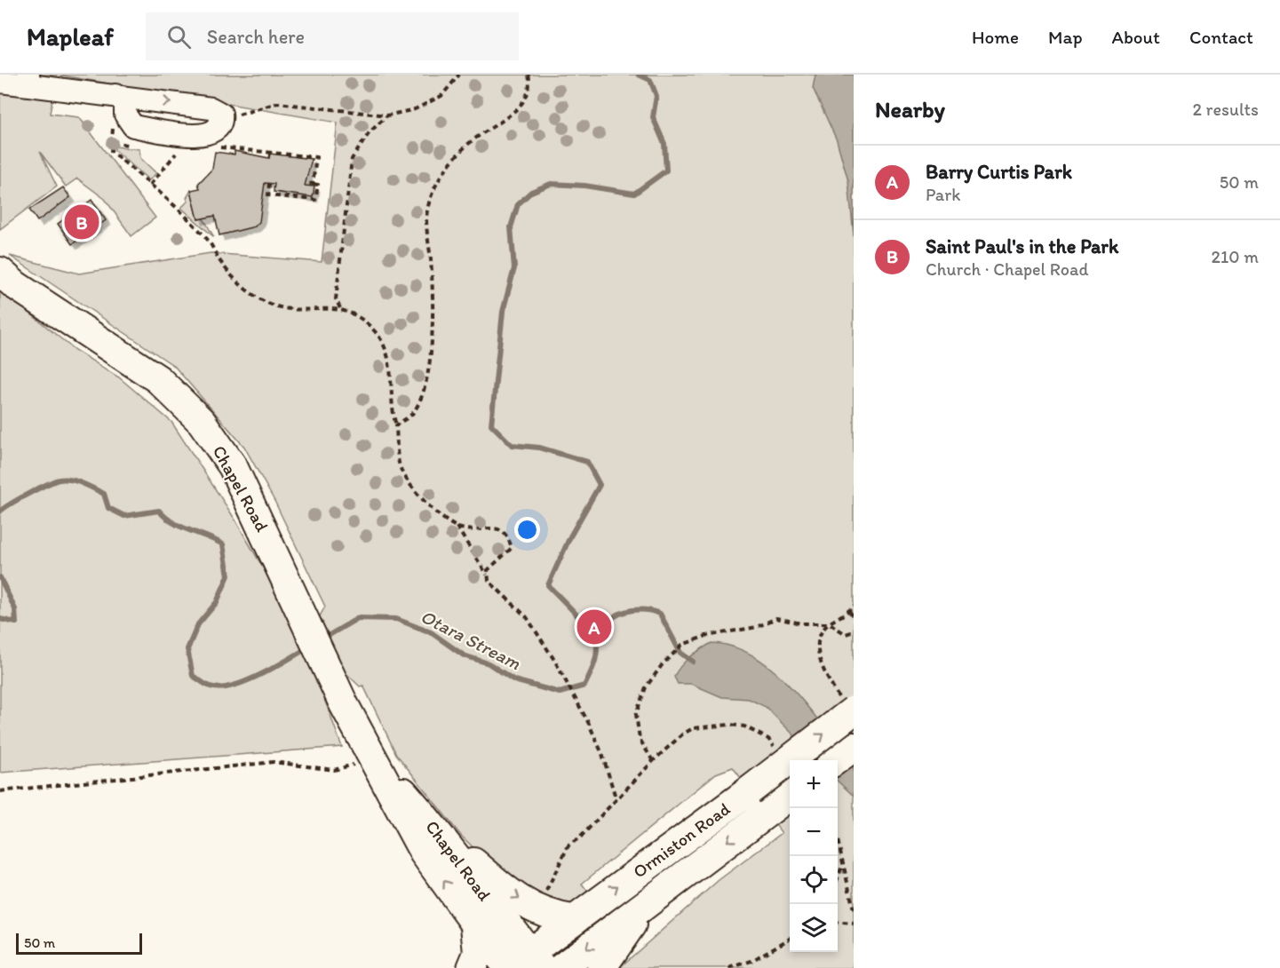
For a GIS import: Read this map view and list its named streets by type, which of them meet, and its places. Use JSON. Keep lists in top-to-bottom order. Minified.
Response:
{"streets":{"main road":["Chapel Road","Ormiston Road"]},"crossings":[["Chapel Road","Ormiston Road"]],"water":["Otara Stream"],"scale_bar":"50 m","page":{"header":"Mapleaf","search":"Search here","nav":["Home","Map","About","Contact"],"heading":["Nearby","2 results"],"list":[{"mark":"A","name":"Barry Curtis Park","note":"Park","value":"50 m"},{"mark":"B","name":"Saint Paul's in the Park","note":"Church · Chapel Road","value":"210 m"}],"pins":["B","A"],"map_buttons":["+","−"],"scale":"50 m"}}
